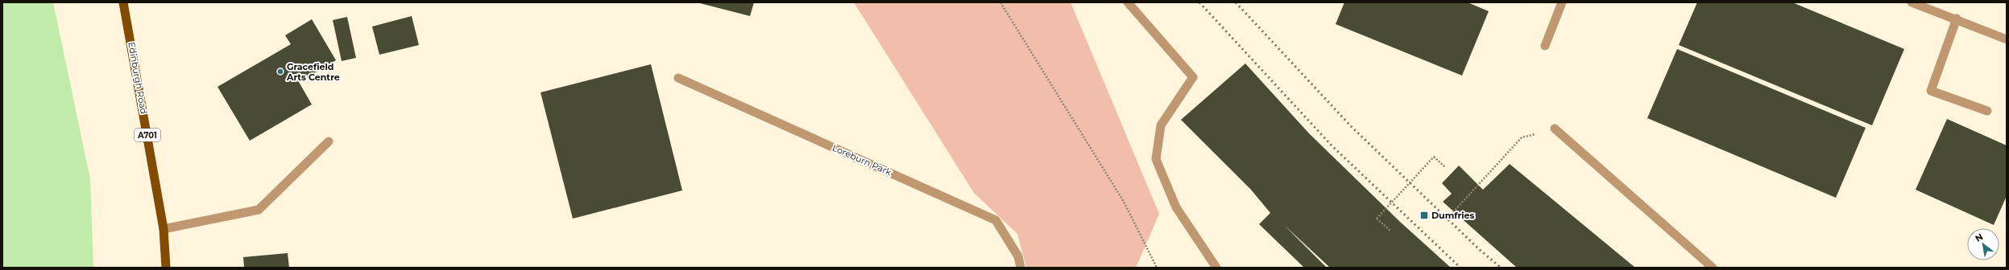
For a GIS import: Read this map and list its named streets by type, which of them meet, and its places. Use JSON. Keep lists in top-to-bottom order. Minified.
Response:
{"streets":{"main road":["Edinburgh Road","A701"],"street":["Loreburn Park"]},"places":{"other":["Gracefield Arts Centre"],"transit":["Dumfries"]},"north":"top left"}
